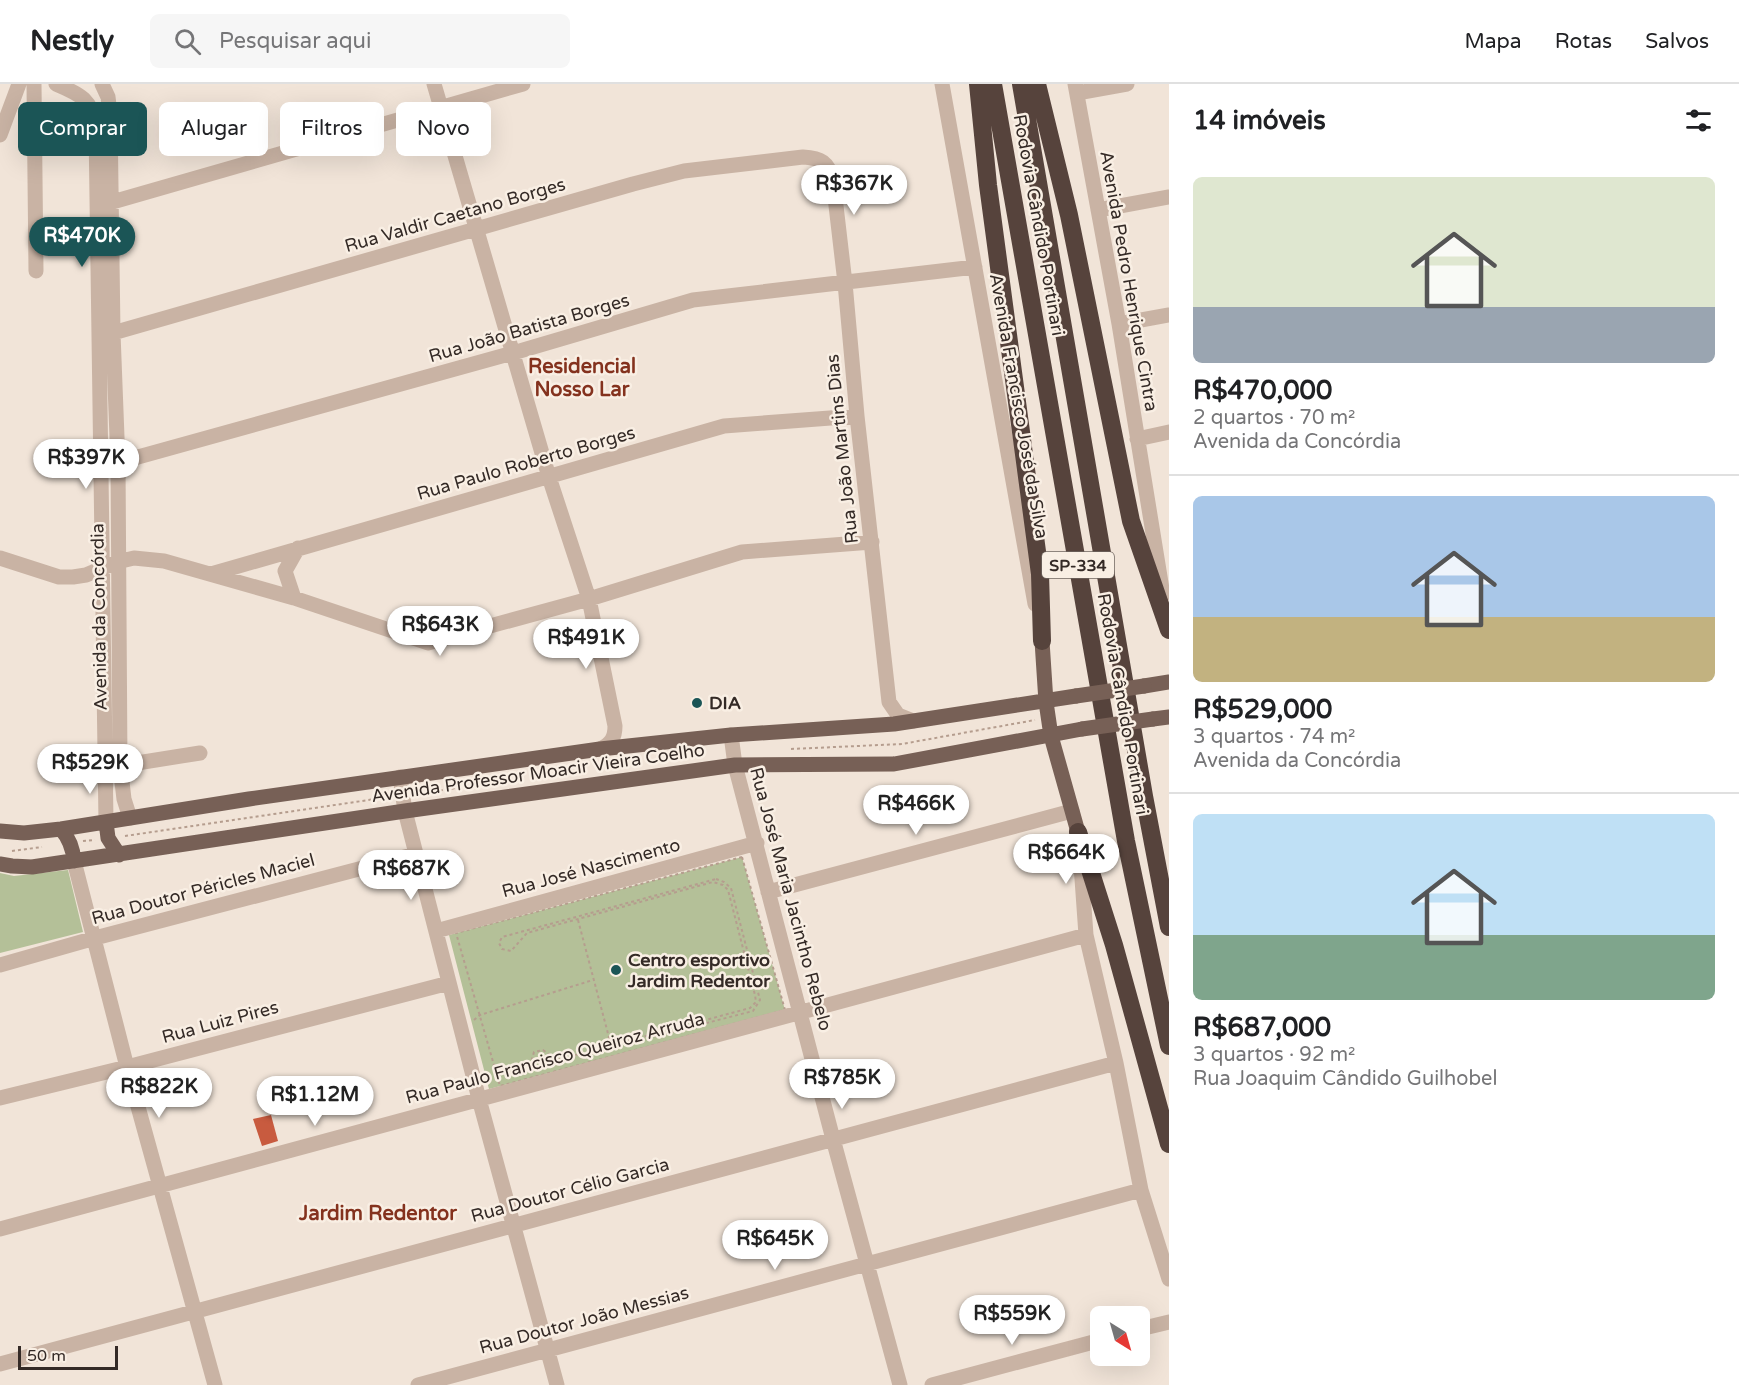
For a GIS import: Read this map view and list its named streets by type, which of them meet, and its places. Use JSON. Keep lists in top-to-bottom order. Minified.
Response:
{"streets":{"highway":["Rodovia Cândido Portinari","SP-334"],"main road":["Avenida Francisco José da Silva","Avenida Professor Moacir Vieira Coelho"],"street":["Rua Valdir Caetano Borges","Avenida Pedro Henrique Cintra","Rua João Batista Borges","Rua João Martins Dias","Rua Paulo Roberto Borges","Avenida da Concórdia","Rua José Nascimento","Rua Doutor Péricles Maciel","Rua José Maria Jacintho Rebelo","Rua Luiz Pires","Rua Paulo Francisco Queiroz Arruda","Rua Doutor Célio Garcia","Rua Doutor João Messias"]},"crossings":[["Rua Valdir Caetano Borges","Rua João Martins Dias"],["Rua Valdir Caetano Borges","Avenida da Concórdia"],["Rua João Batista Borges","Avenida Francisco José da Silva"],["Rua João Batista Borges","Rua João Martins Dias"],["Rua João Batista Borges","Avenida da Concórdia"],["Avenida Francisco José da Silva","Avenida Professor Moacir Vieira Coelho"],["Rua João Martins Dias","Rua Paulo Roberto Borges"],["Rua João Martins Dias","Avenida Professor Moacir Vieira Coelho"],["Avenida da Concórdia","Avenida Professor Moacir Vieira Coelho"],["Avenida Professor Moacir Vieira Coelho","Rua José Maria Jacintho Rebelo"],["Rua José Nascimento","Rua José Maria Jacintho Rebelo"],["Rua José Maria Jacintho Rebelo","Rua Paulo Francisco Queiroz Arruda"],["Rua José Maria Jacintho Rebelo","Rua Doutor Célio Garcia"],["Rua José Maria Jacintho Rebelo","Rua Doutor João Messias"]],"districts":["Residencial Nosso Lar","Jardim Redentor"],"places":["DIA","Centro esportivo Jardim Redentor"],"scale_bar":"50 m","north":"bottom right","page":{"header":"Nestly","search":"Pesquisar aqui","nav":["Mapa","Rotas","Salvos"],"heading":"14 imóveis","chip":["Comprar","Alugar","Filtros","Novo"],"list":[{"name":"R$470,000","note":"2 quartos · 70 m² · Avenida da Concórdia"},{"name":"R$529,000","note":"3 quartos · 74 m² · Avenida da Concórdia"},{"name":"R$687,000","note":"3 quartos · 92 m² · Rua Joaquim Cândido Guilhobel"}],"price":["R$367K","R$470K","R$397K","R$643K","R$491K","R$529K","R$466K","R$664K","R$687K","R$785K","R$822K","R$1.12M","R$645K","R$559K"],"scale":"50 m"}}
